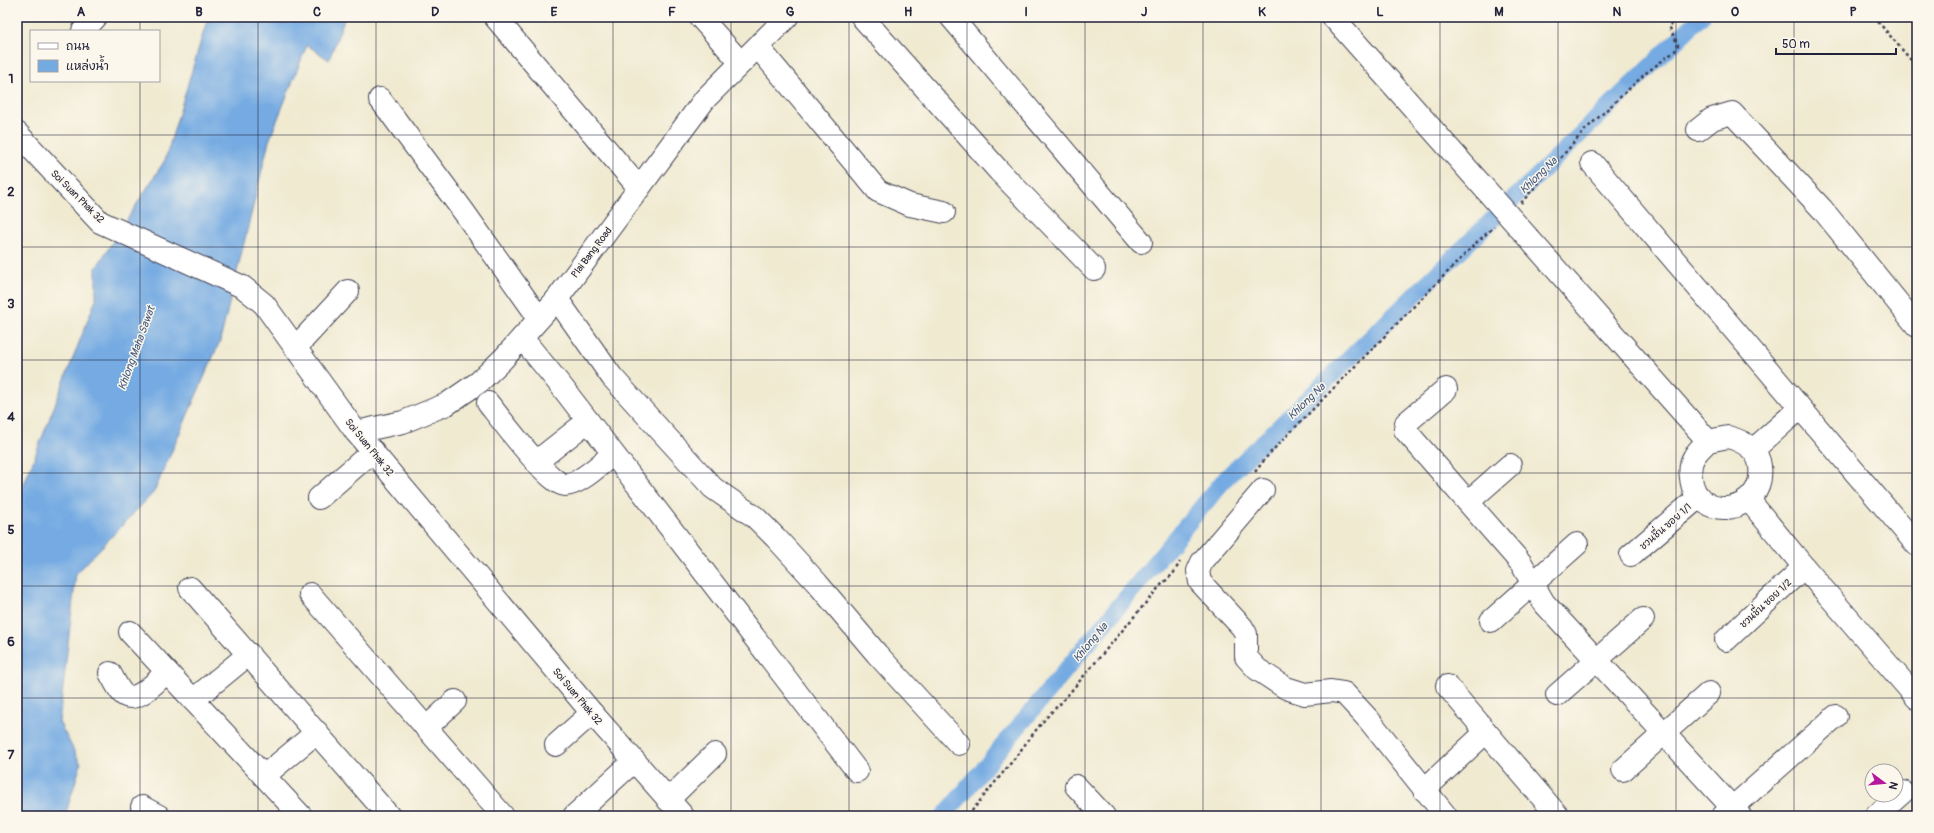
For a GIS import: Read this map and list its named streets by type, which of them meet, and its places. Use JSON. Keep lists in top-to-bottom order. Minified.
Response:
{"streets":{"street":["Soi Suan Phak 32","Plai Bang Road","ชวนชื่น ซอย 1/1","ชวนชื่น ซอย 1/2"]},"crossings":[["Soi Suan Phak 32","Plai Bang Road"]],"water":["Khlong Na","Khlong Maha Sawat"],"legend":["ถนน","แหล่งน้ำ"],"scale_bar":"50 m","north":"right","grid":{"columns":["A","B","C","D","E","F","G","H","I","J","K","L","M","N","O","P"],"rows":["1","2","3","4","5","6","7"]}}
